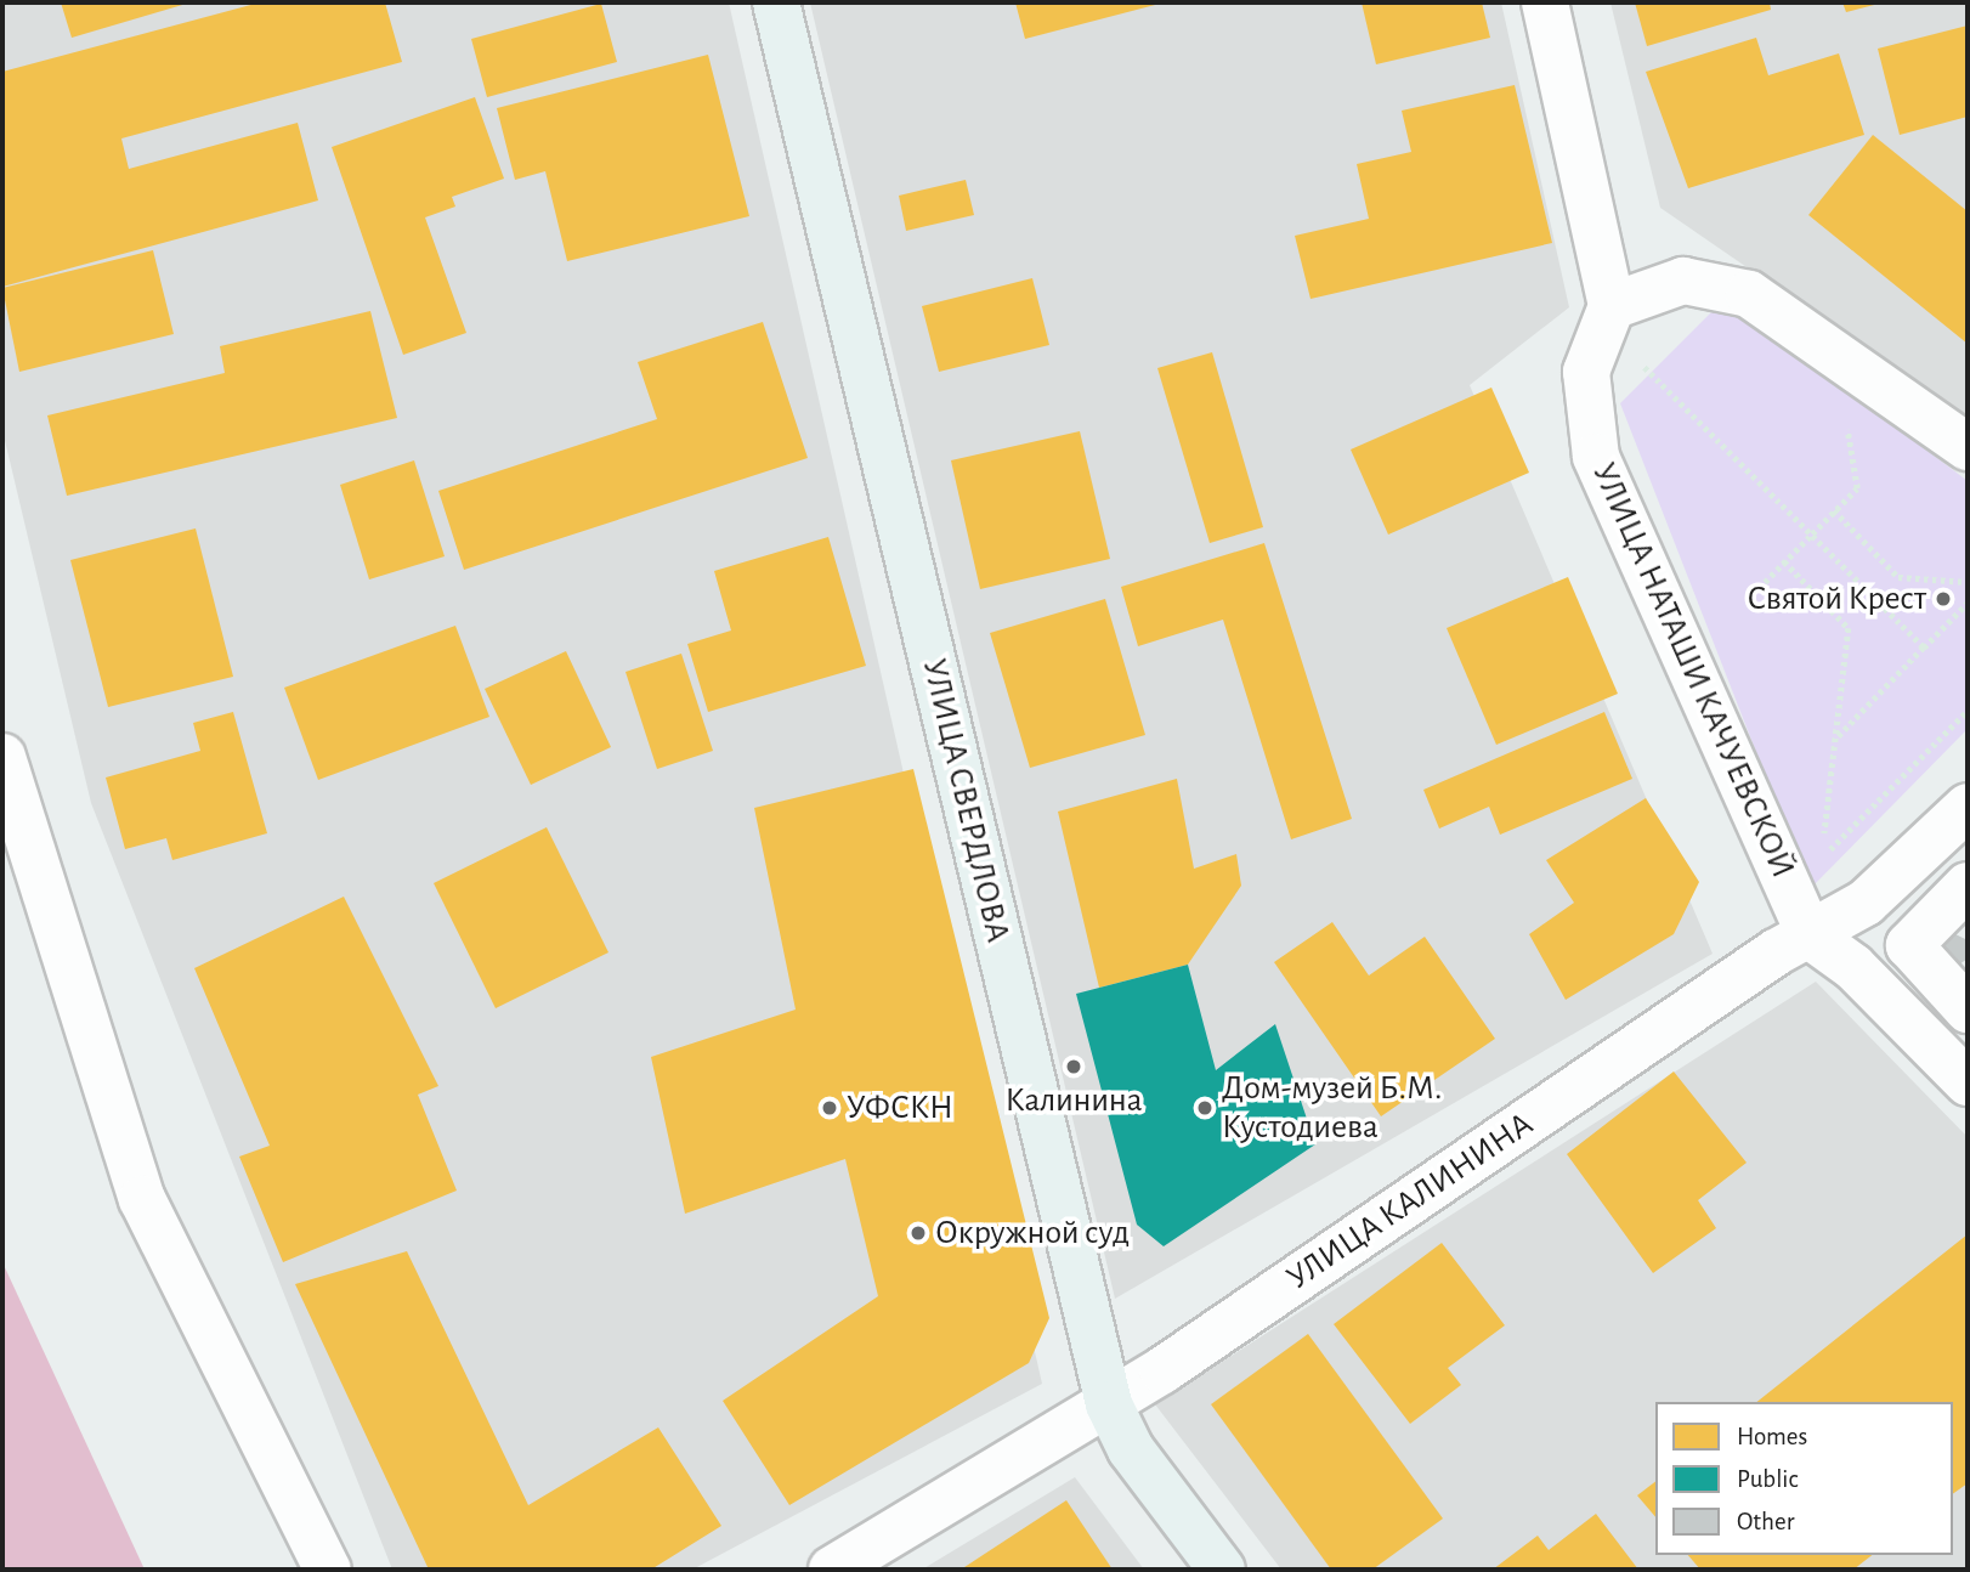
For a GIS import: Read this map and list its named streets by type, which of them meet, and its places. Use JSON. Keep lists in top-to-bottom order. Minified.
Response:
{"streets":{"main road":["УЛИЦА СВЕРДЛОВА"],"street":["УЛИЦА НАТАШИ КАЧУЕВСКОЙ","УЛИЦА КАЛИНИНА"]},"crossings":[["УЛИЦА НАТАШИ КАЧУЕВСКОЙ","УЛИЦА КАЛИНИНА"],["УЛИЦА СВЕРДЛОВА","УЛИЦА КАЛИНИНА"]],"places":["Святой Крест","Калинина","УФСКН","Дом-музей Б.М. Кустодиева","Окружной суд"],"legend":["Homes","Public","Other"]}
